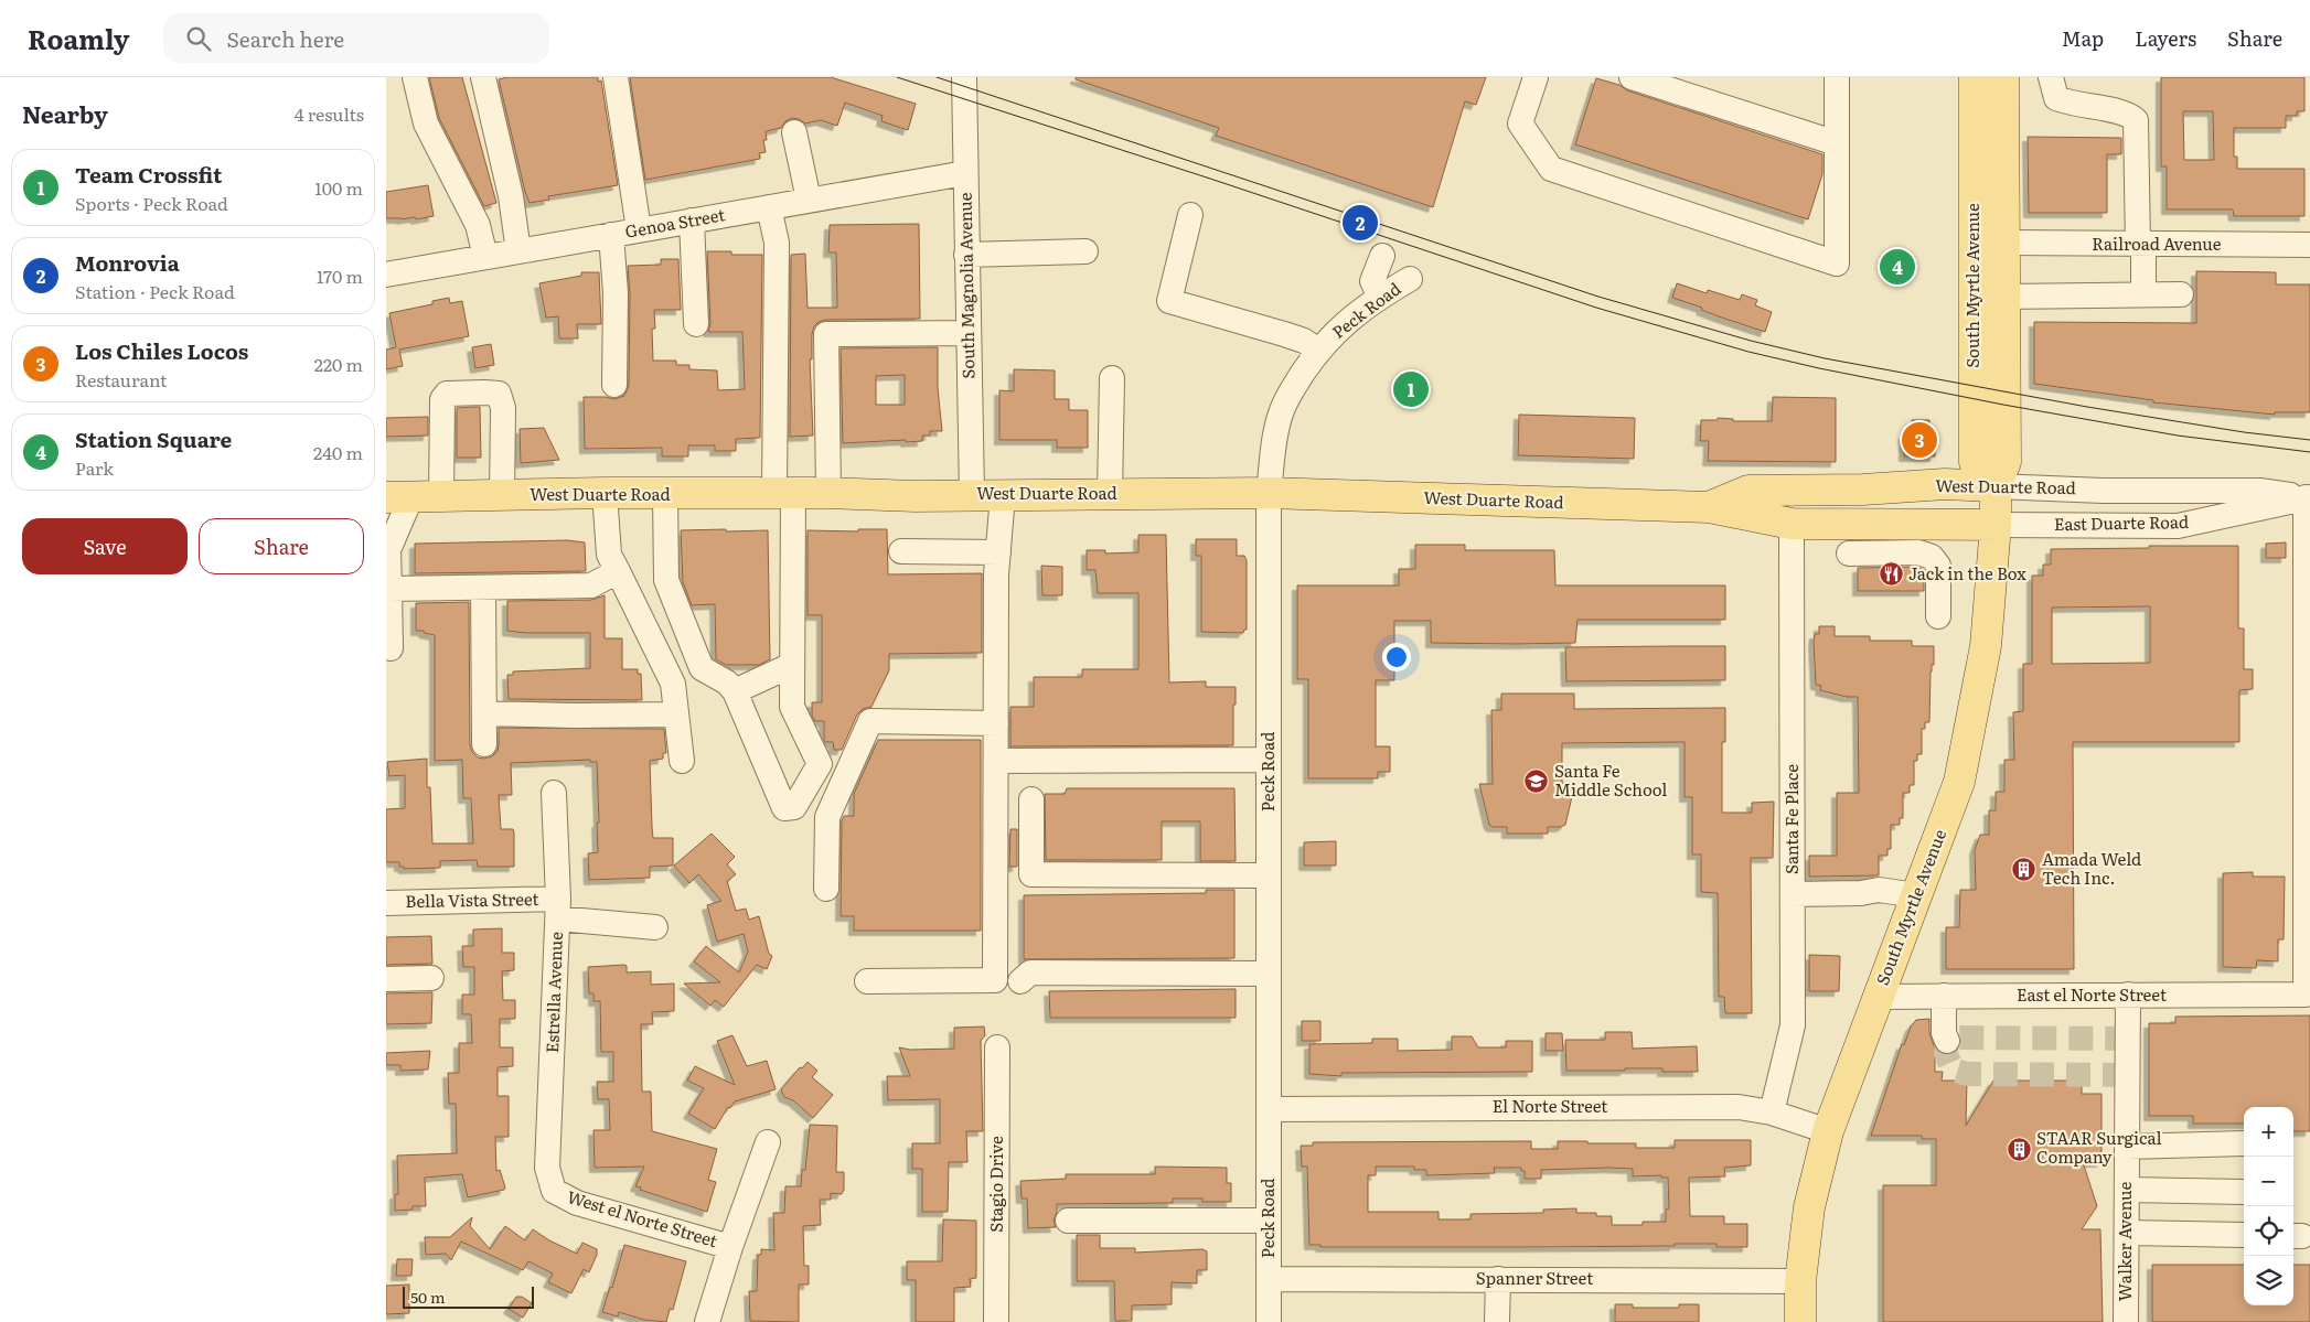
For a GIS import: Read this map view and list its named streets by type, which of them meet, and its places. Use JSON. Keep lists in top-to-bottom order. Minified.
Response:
{"streets":{"main road":["South Myrtle Avenue","West Duarte Road"],"street":["Genoa Street","Railroad Avenue","South Magnolia Avenue","Peck Road","East Duarte Road","Santa Fe Place","Bella Vista Street","Estrella Avenue","East el Norte Street","El Norte Street","Stagio Drive","West el Norte Street","Walker Avenue","Spanner Street"]},"crossings":[["Genoa Street","South Magnolia Avenue"],["Railroad Avenue","South Myrtle Avenue"],["South Magnolia Avenue","West Duarte Road"],["South Myrtle Avenue","West Duarte Road"],["South Myrtle Avenue","East Duarte Road"],["South Myrtle Avenue","East el Norte Street"],["South Myrtle Avenue","El Norte Street"],["South Myrtle Avenue","Spanner Street"],["Peck Road","West Duarte Road"],["Peck Road","El Norte Street"],["Peck Road","Spanner Street"],["West Duarte Road","East Duarte Road"],["West Duarte Road","Santa Fe Place"],["Santa Fe Place","El Norte Street"],["Bella Vista Street","Estrella Avenue"],["Estrella Avenue","West el Norte Street"],["East el Norte Street","Walker Avenue"]],"places":{"restaurant":["Jack in the Box"],"school or university":["Santa Fe Middle School"],"building":["Amada Weld Tech Inc.","STAAR Surgical Company"]},"scale_bar":"50 m","page":{"header":"Roamly","search":"Search here","nav":["Map","Layers","Share"],"heading":["Nearby","4 results"],"list":[{"mark":"1","name":"Team Crossfit","note":"Sports · Peck Road","value":"100 m"},{"mark":"2","name":"Monrovia","note":"Station · Peck Road","value":"170 m"},{"mark":"3","name":"Los Chiles Locos","note":"Restaurant","value":"220 m"},{"mark":"4","name":"Station Square","note":"Park","value":"240 m"}],"pins":["2","4","1","3"],"buttons":["Save","Share"],"map_buttons":["+","−"],"scale":"50 m"}}
